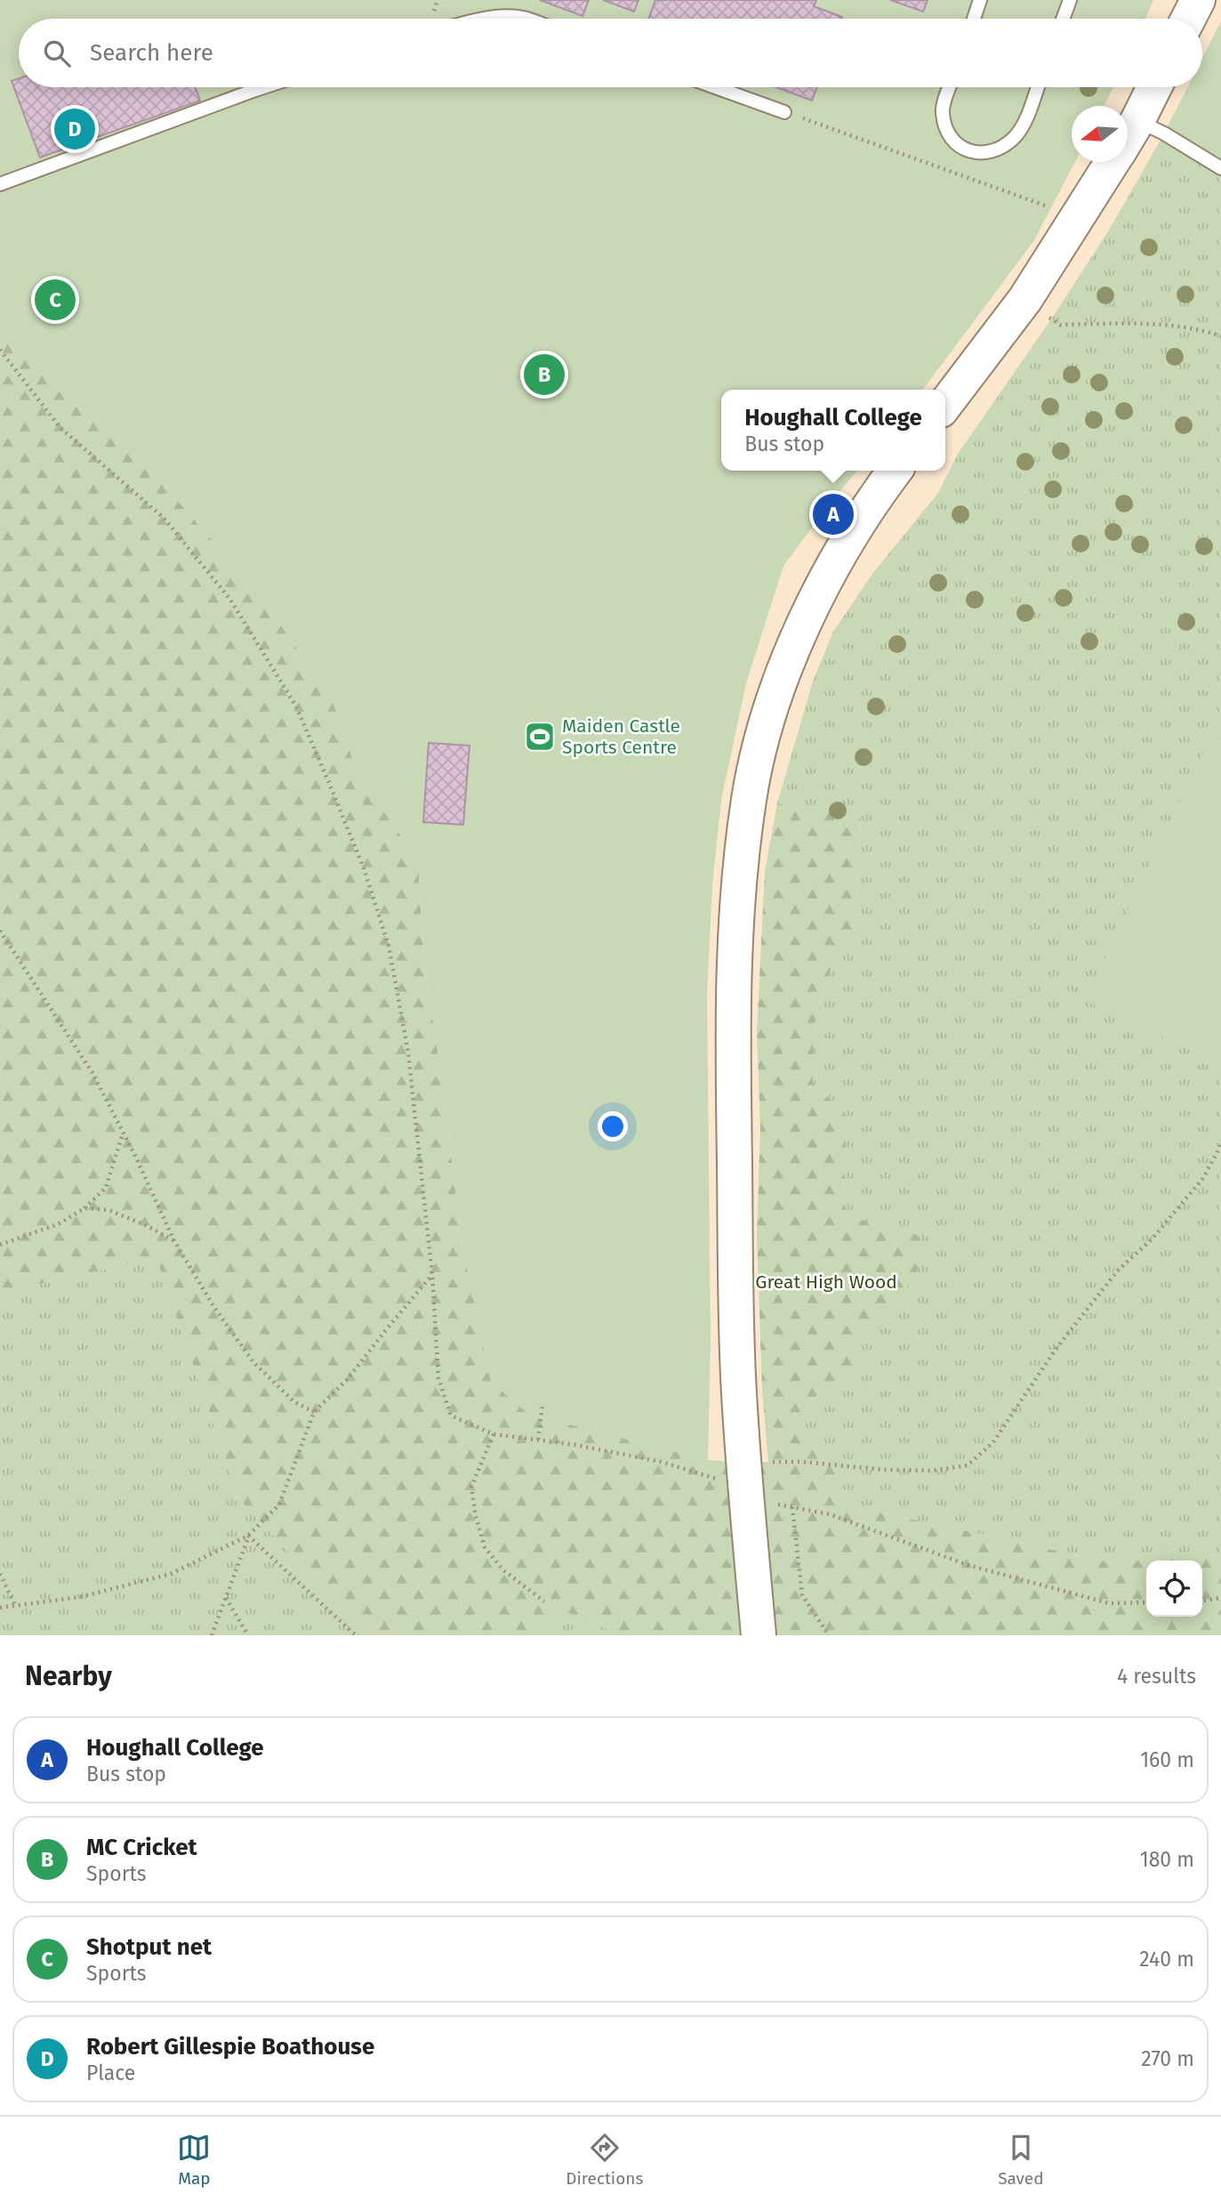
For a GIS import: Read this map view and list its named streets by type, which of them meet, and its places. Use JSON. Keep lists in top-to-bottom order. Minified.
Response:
{"parks":["Great High Wood"],"places":{"sports":["Maiden Castle Sports Centre"]},"north":"left","page":{"search":"Search here","pins":["D","C","B","A"],"popup":["Houghall College","Bus stop"],"heading":["Nearby","4 results"],"list":[{"mark":"A","name":"Houghall College","note":"Bus stop","value":"160 m"},{"mark":"B","name":"MC Cricket","note":"Sports","value":"180 m"},{"mark":"C","name":"Shotput net","note":"Sports","value":"240 m"},{"mark":"D","name":"Robert Gillespie Boathouse","note":"Place","value":"270 m"}],"nav":["Map","Directions","Saved"]}}
